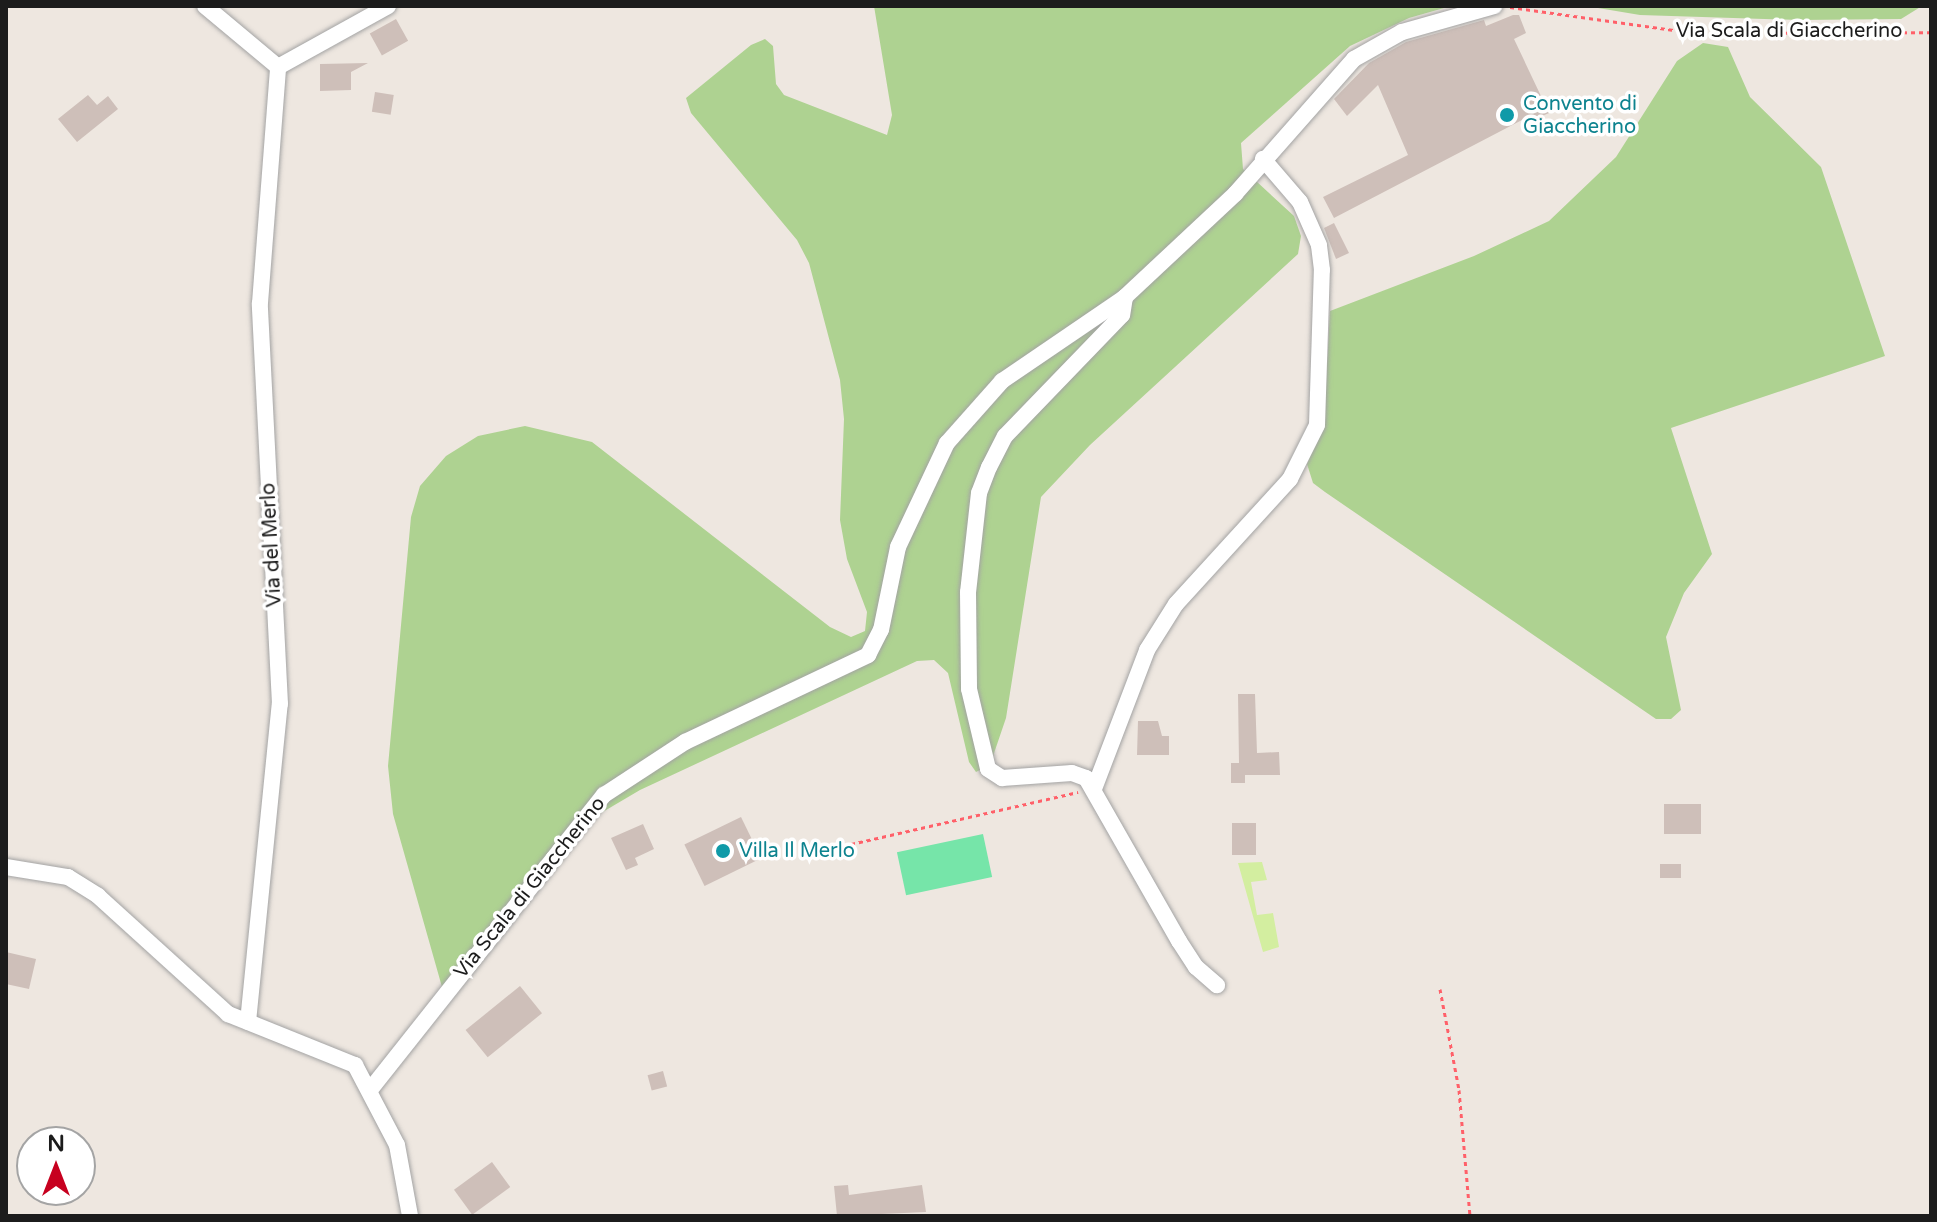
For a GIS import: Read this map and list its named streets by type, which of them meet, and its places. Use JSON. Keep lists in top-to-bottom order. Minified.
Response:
{"streets":{"street":["Via Scala di Giaccherino","Via del Merlo"]},"places":["Convento di Giaccherino","Villa Il Merlo"],"north":"top"}
